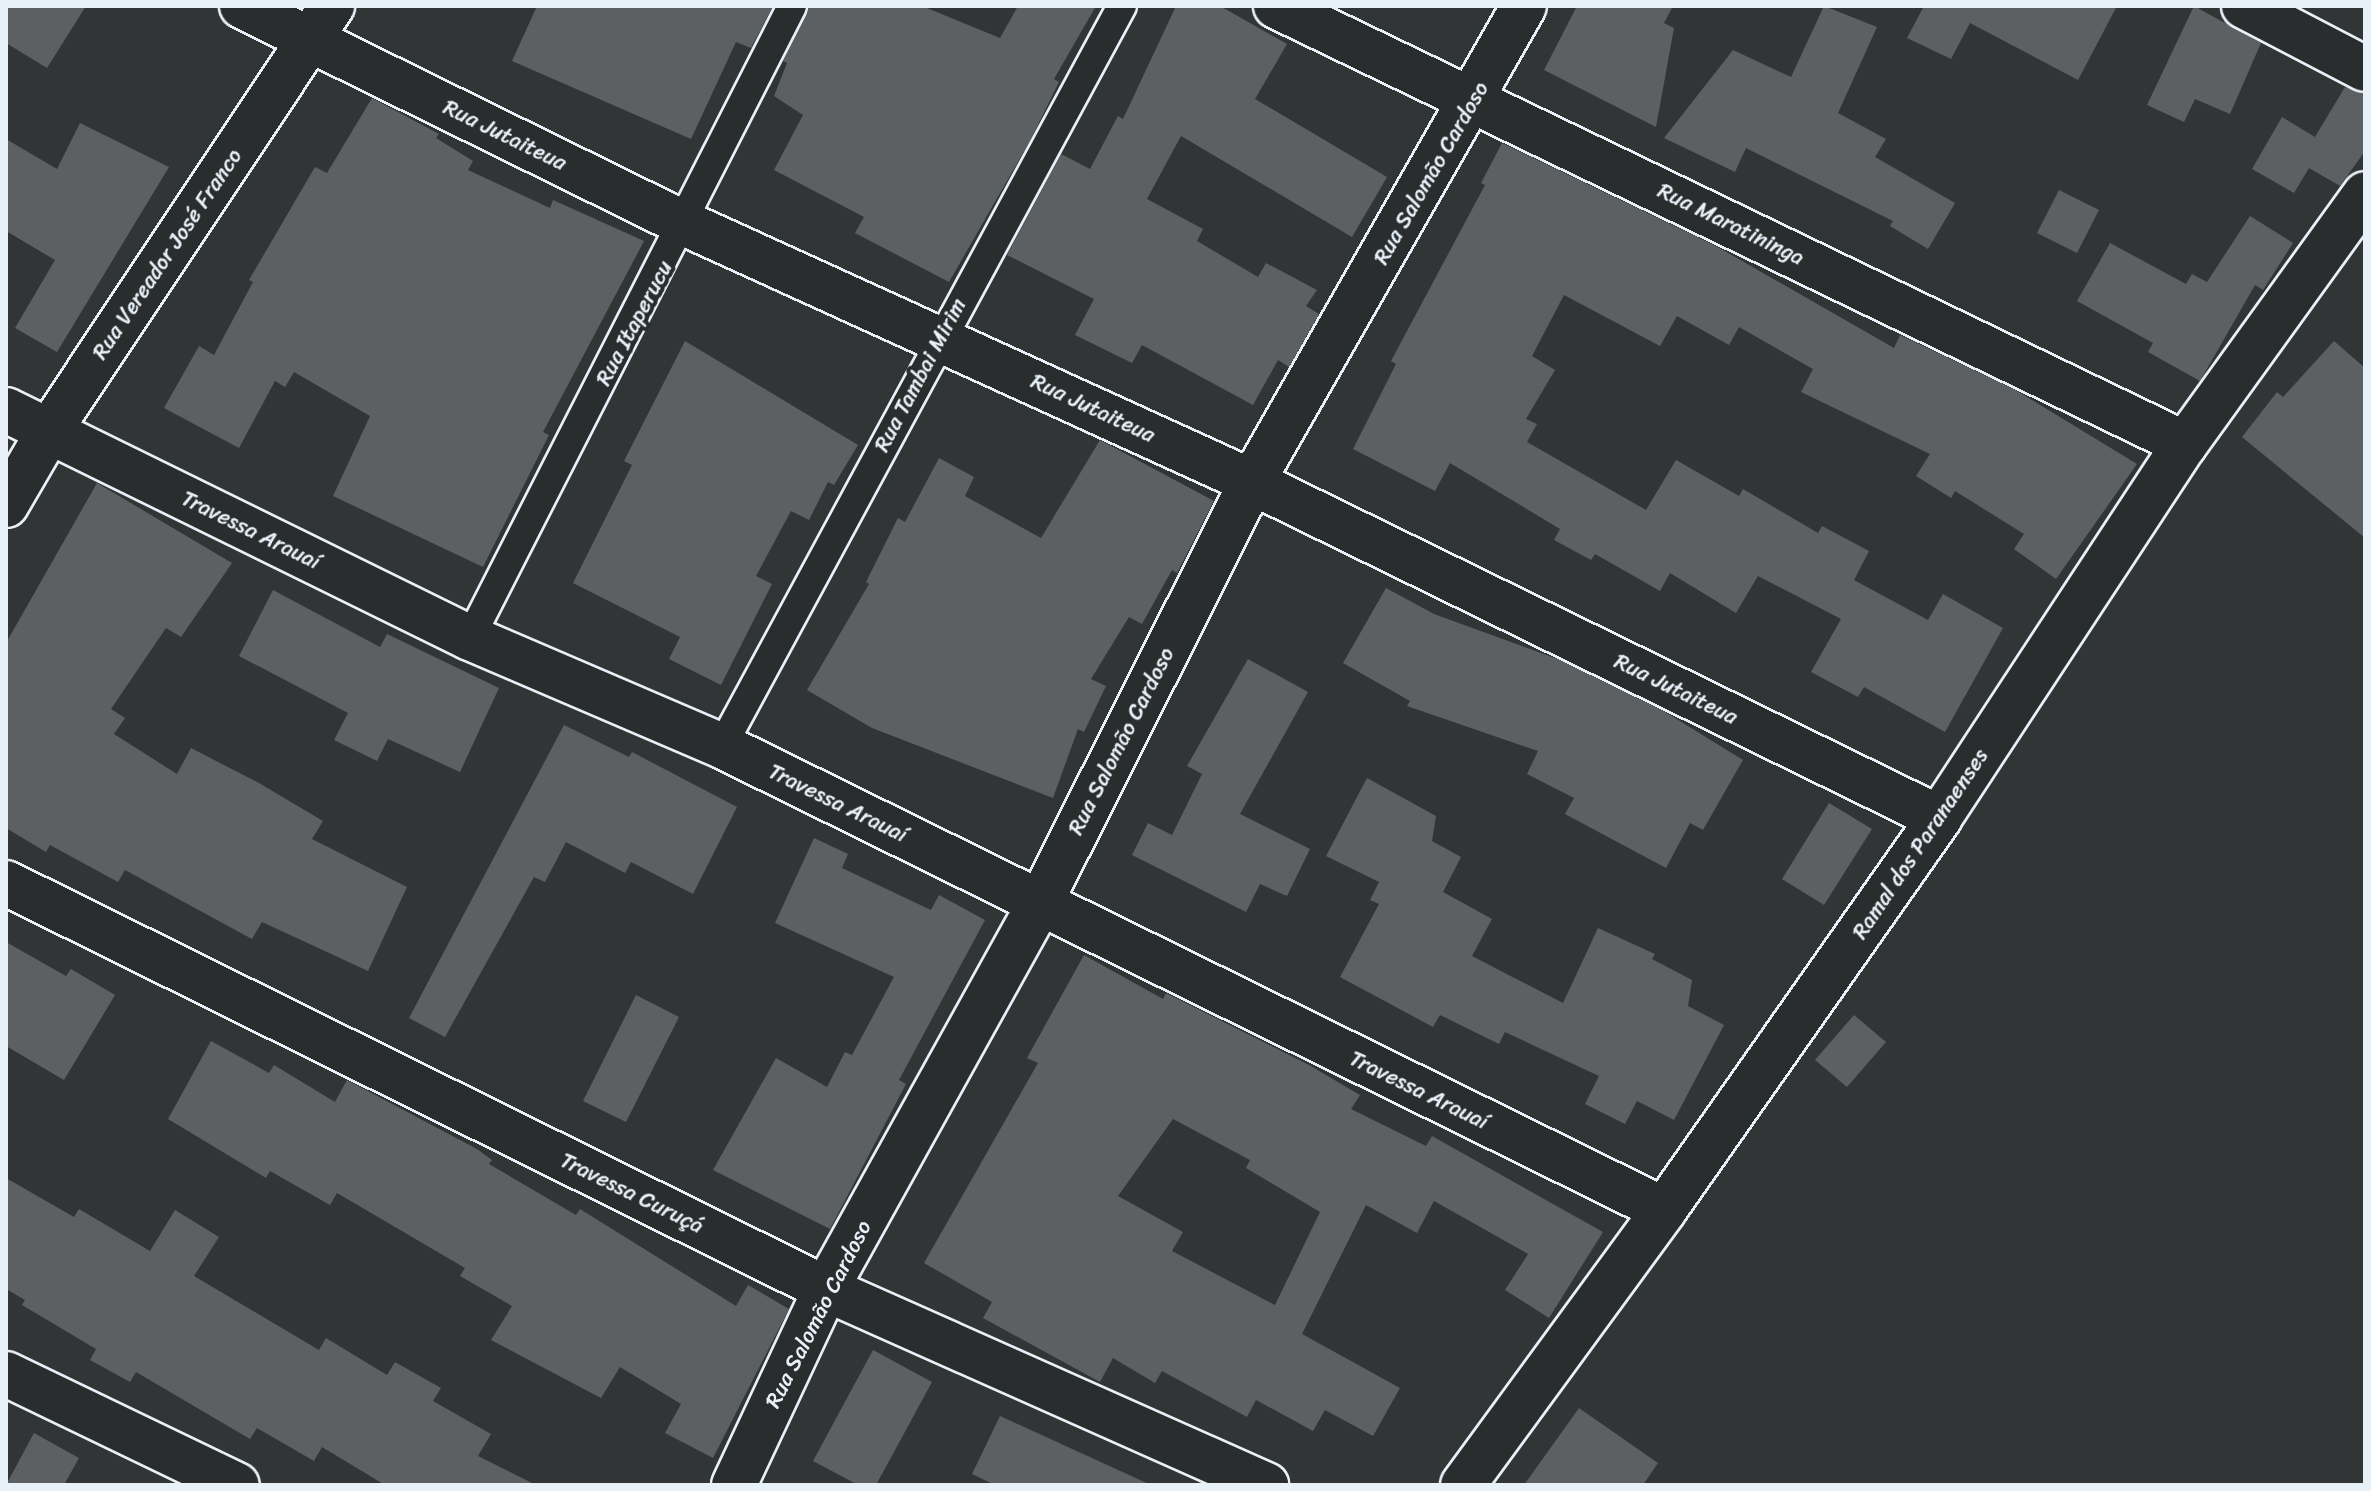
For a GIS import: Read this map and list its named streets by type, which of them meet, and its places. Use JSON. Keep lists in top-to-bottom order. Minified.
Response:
{"streets":{"street":["Rua Jutaiteua","Rua Salomão Cardoso","Rua Maratininga","Rua Vereador José Franco","Travessa Arauaí","Ramal dos Paranaenses","Travessa Curuçá"],"lane":["Rua Itaperucu","Rua Tambai Mirim"]},"crossings":[["Rua Jutaiteua","Rua Salomão Cardoso"],["Rua Jutaiteua","Rua Vereador José Franco"],["Rua Jutaiteua","Rua Itaperucu"],["Rua Jutaiteua","Rua Tambai Mirim"],["Rua Jutaiteua","Ramal dos Paranaenses"],["Rua Salomão Cardoso","Rua Maratininga"],["Rua Salomão Cardoso","Travessa Arauaí"],["Rua Salomão Cardoso","Travessa Curuçá"],["Rua Maratininga","Ramal dos Paranaenses"],["Rua Vereador José Franco","Travessa Arauaí"],["Rua Itaperucu","Travessa Arauaí"],["Rua Tambai Mirim","Travessa Arauaí"],["Travessa Arauaí","Ramal dos Paranaenses"]]}
